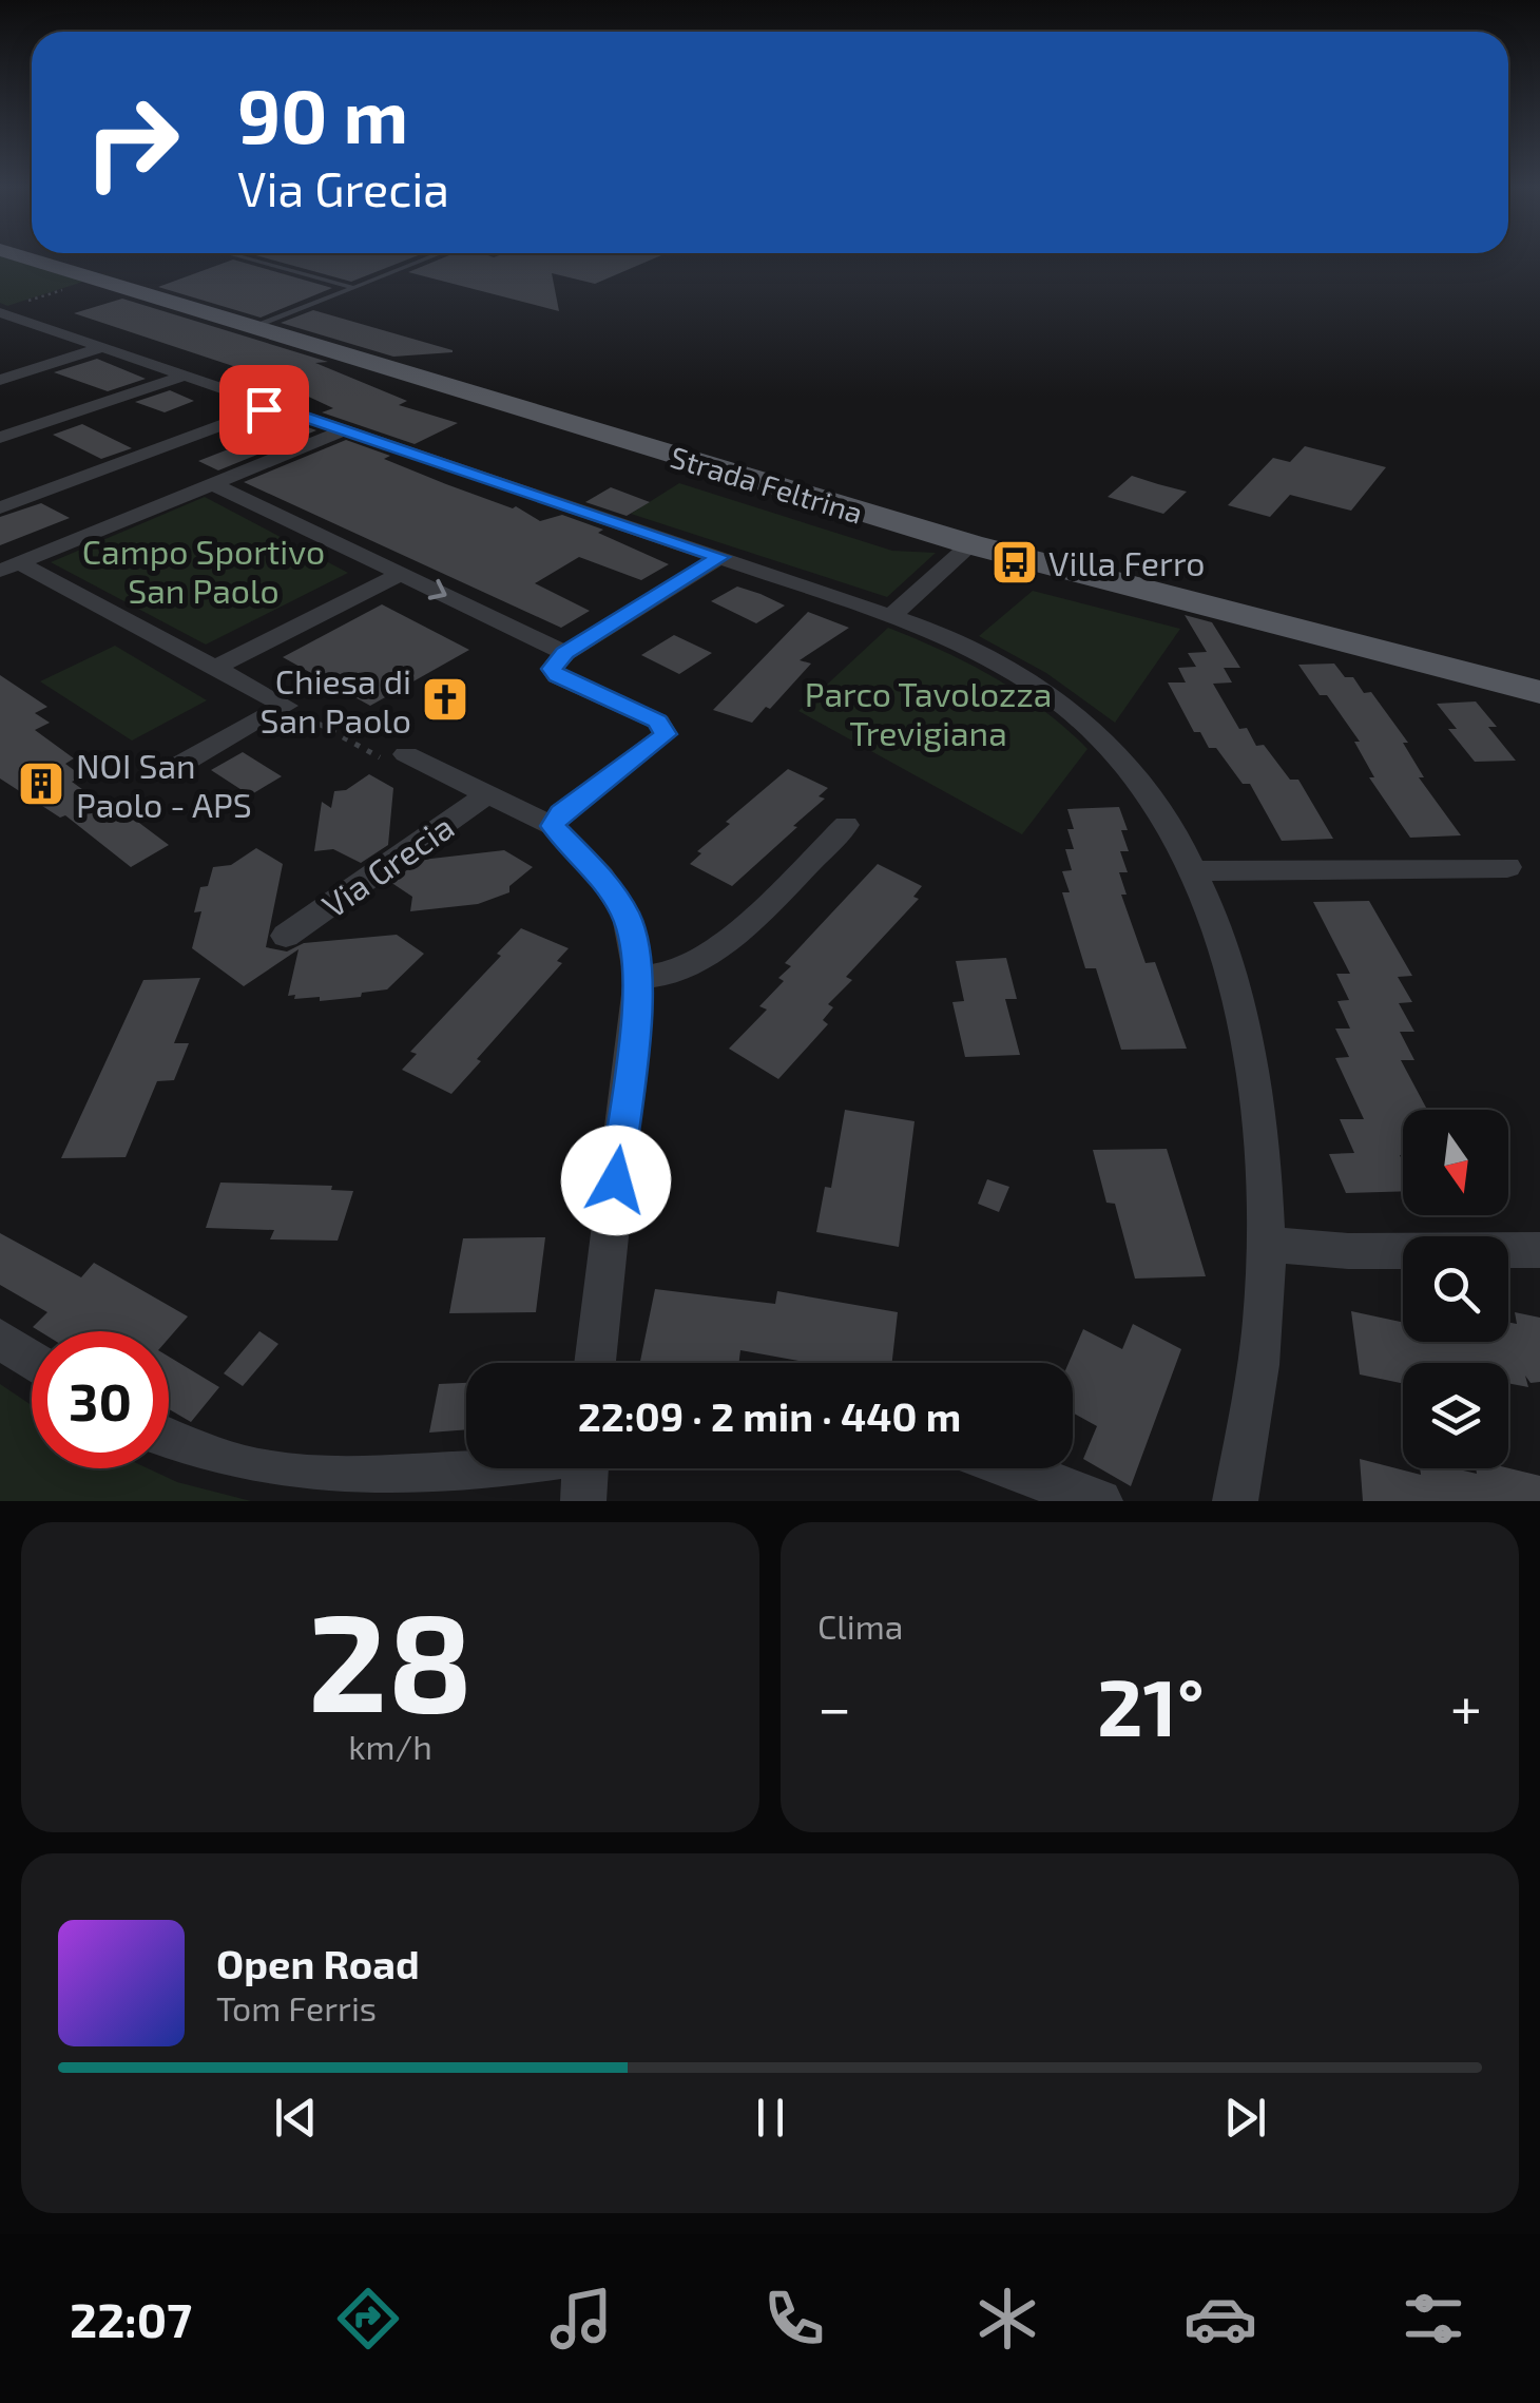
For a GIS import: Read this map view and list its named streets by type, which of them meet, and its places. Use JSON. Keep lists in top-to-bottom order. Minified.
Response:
{"streets":{"main road":["Strada Feltrina"],"street":["Via Grecia"]},"parks":["Campo Sportivo San Paolo","Parco Tavolozza Trevigiana"],"places":{"bus stop":["Villa Ferro"],"church":["Chiesa di San Paolo"],"building":["NOI San Paolo - APS"]},"north":"bottom","page":{"turn":["90 m","Via Grecia"],"limit":"30","trip":"22:09 · 2 min · 440 m","tile":[["28","km/h"],"Clima"],"heat":["−","21°","+"],"song":["Open Road","Tom Ferris"],"tabs":"22:07"}}
